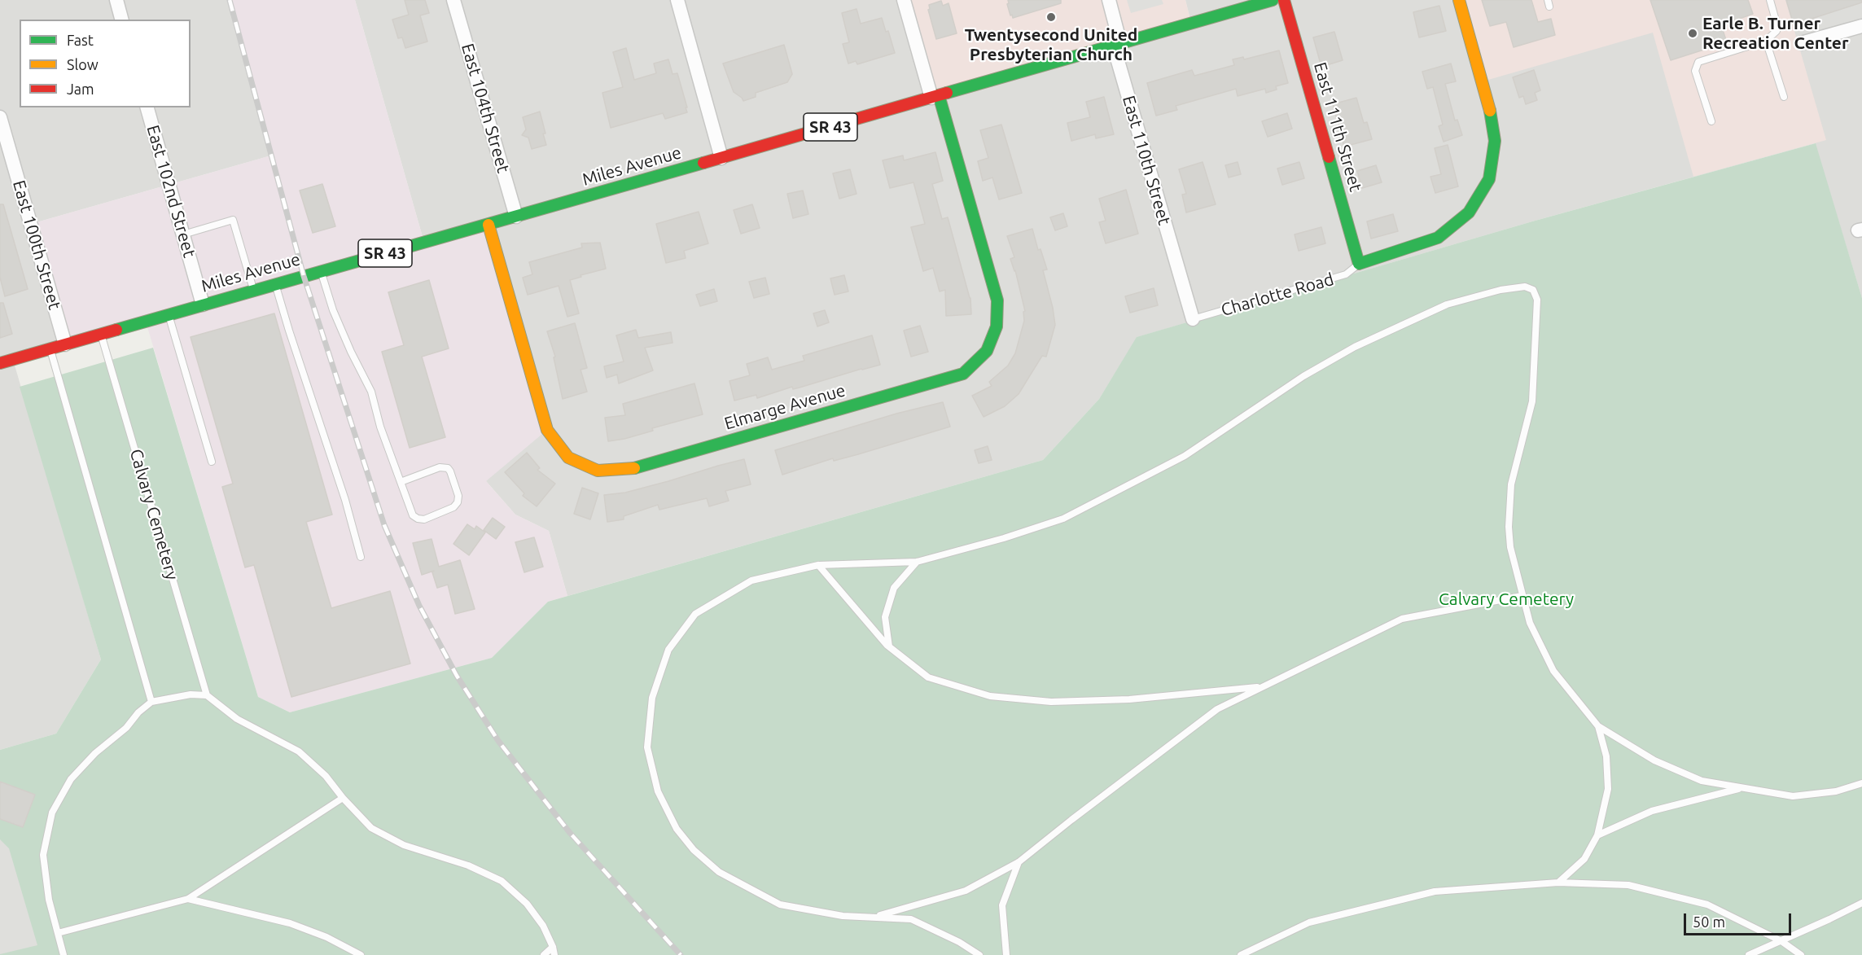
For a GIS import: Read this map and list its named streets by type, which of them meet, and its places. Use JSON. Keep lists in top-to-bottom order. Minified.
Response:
{"streets":{"street":["East 104th Street","SR 43","East 111th Street","East 110th Street","Miles Avenue","East 102nd Street","East 100th Street","Elmarge Avenue"],"lane":["Charlotte Road","Calvary Cemetery"]},"crossings":[["East 104th Street","Miles Avenue"],["East 111th Street","Charlotte Road"],["East 110th Street","Miles Avenue"],["East 110th Street","Charlotte Road"],["Miles Avenue","East 102nd Street"],["Miles Avenue","East 100th Street"],["Miles Avenue","Elmarge Avenue"],["Miles Avenue","Calvary Cemetery"]],"parks":["Calvary Cemetery"],"places":["Twentysecond United Presbyterian Church","Earle B. Turner Recreation Center"],"legend":["Fast","Slow","Jam"],"scale_bar":"50 m"}
